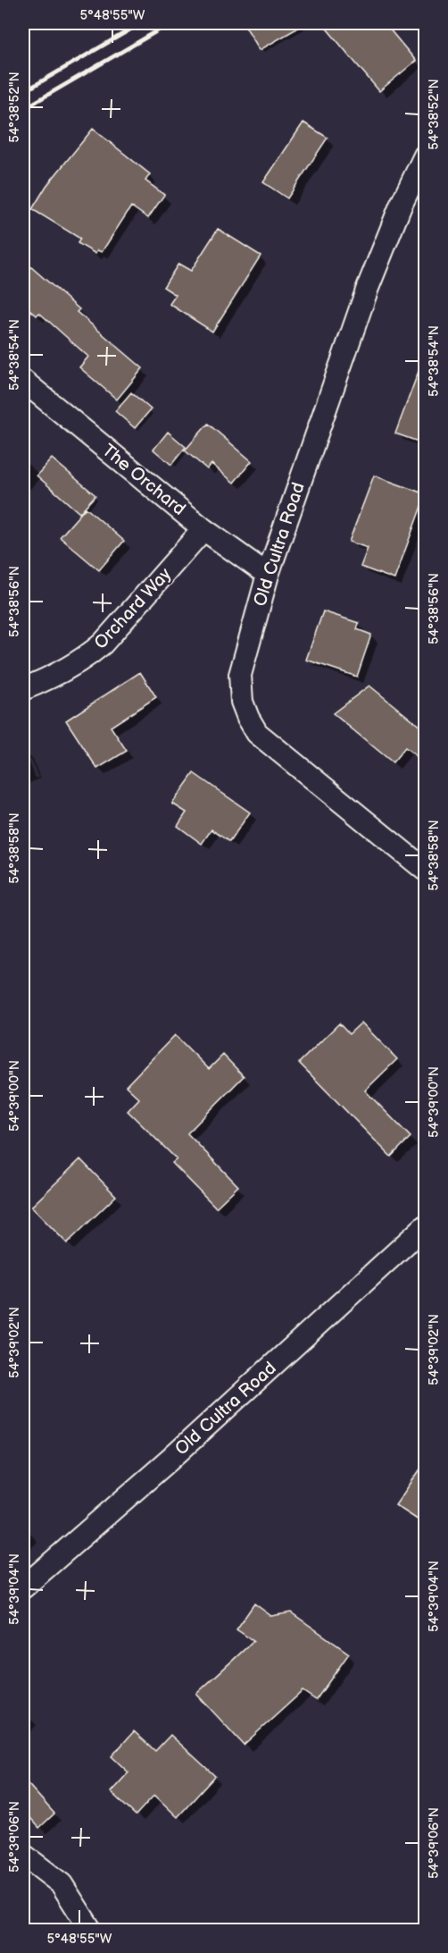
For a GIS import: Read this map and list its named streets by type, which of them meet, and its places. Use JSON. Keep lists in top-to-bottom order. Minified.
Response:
{"streets":{"street":["The Orchard","Old Cultra Road","Orchard Way"]},"crossings":[["The Orchard","Old Cultra Road"],["The Orchard","Orchard Way"]],"coordinates":["5°48'55\"W","54°38'52\"N","54°38'54\"N","54°38'56\"N","54°38'58\"N","54°39'00\"N","54°39'02\"N","54°39'04\"N","54°39'06\"N"]}
